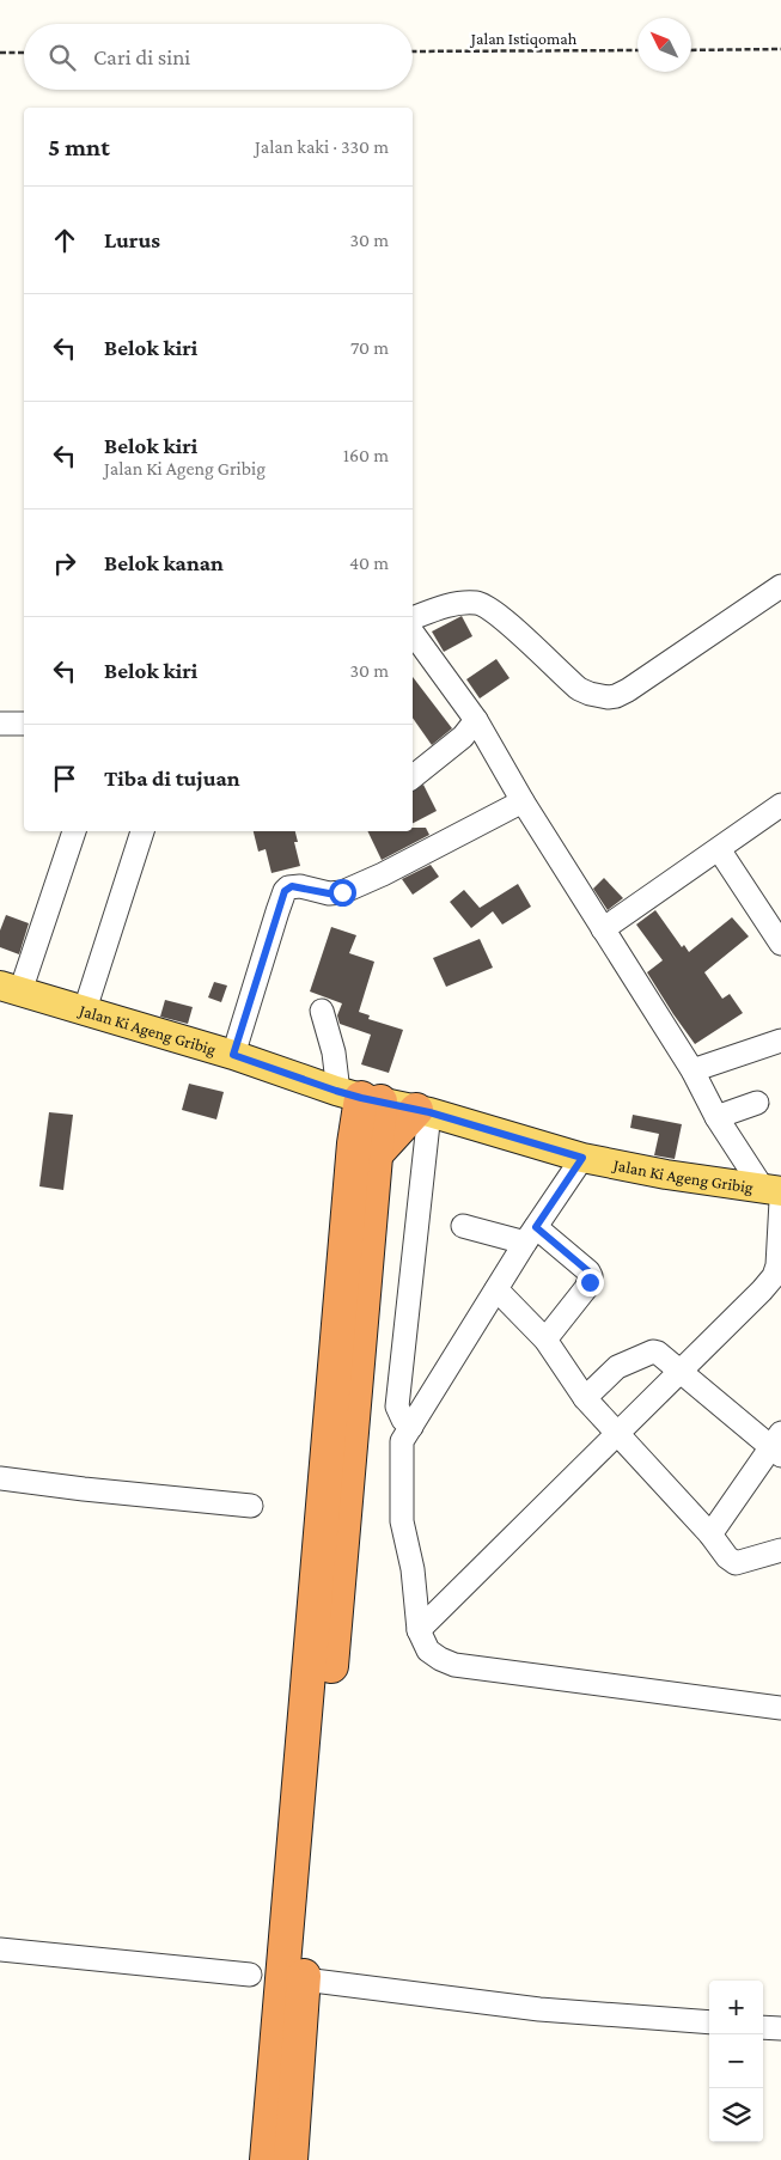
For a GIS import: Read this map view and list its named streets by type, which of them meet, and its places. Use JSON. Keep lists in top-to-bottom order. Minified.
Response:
{"streets":{"main road":["Jalan Ki Ageng Gribig"],"path":["Jalan Istiqomah"]},"north":"top left","page":{"search":"Cari di sini","heading":["5 mnt","Jalan kaki · 330 m"],"list":[["Lurus","30 m"],["Belok kiri","70 m"],["Belok kiri","Jalan Ki Ageng Gribig","160 m"],["Belok kanan","40 m"],["Belok kiri","30 m"],"Tiba di tujuan"],"map_buttons":["+","−"]}}
